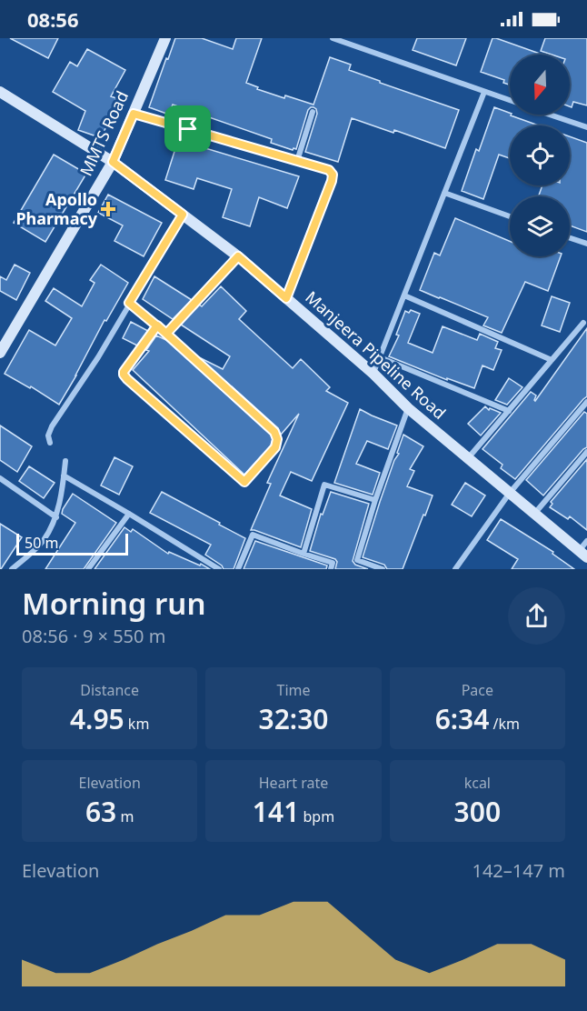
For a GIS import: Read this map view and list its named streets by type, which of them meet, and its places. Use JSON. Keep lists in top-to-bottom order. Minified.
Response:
{"streets":{"street":["MMTS Road","Manjeera Pipeline Road"]},"crossings":[["MMTS Road","Manjeera Pipeline Road"]],"places":{"health":["Apollo Pharmacy"]},"scale_bar":"50 m","north":"bottom","page":{"status":"08:56","scale":"50 m","heading":["Morning run","08:56 · 9 × 550 m"],"stats":[["Distance","4.95 km"],["Time","32:30"],["Pace","6:34 /km"],["Elevation","63 m"],["Heart rate","141 bpm"],["kcal","300"]],"chart":["Elevation","142–147 m"]}}
